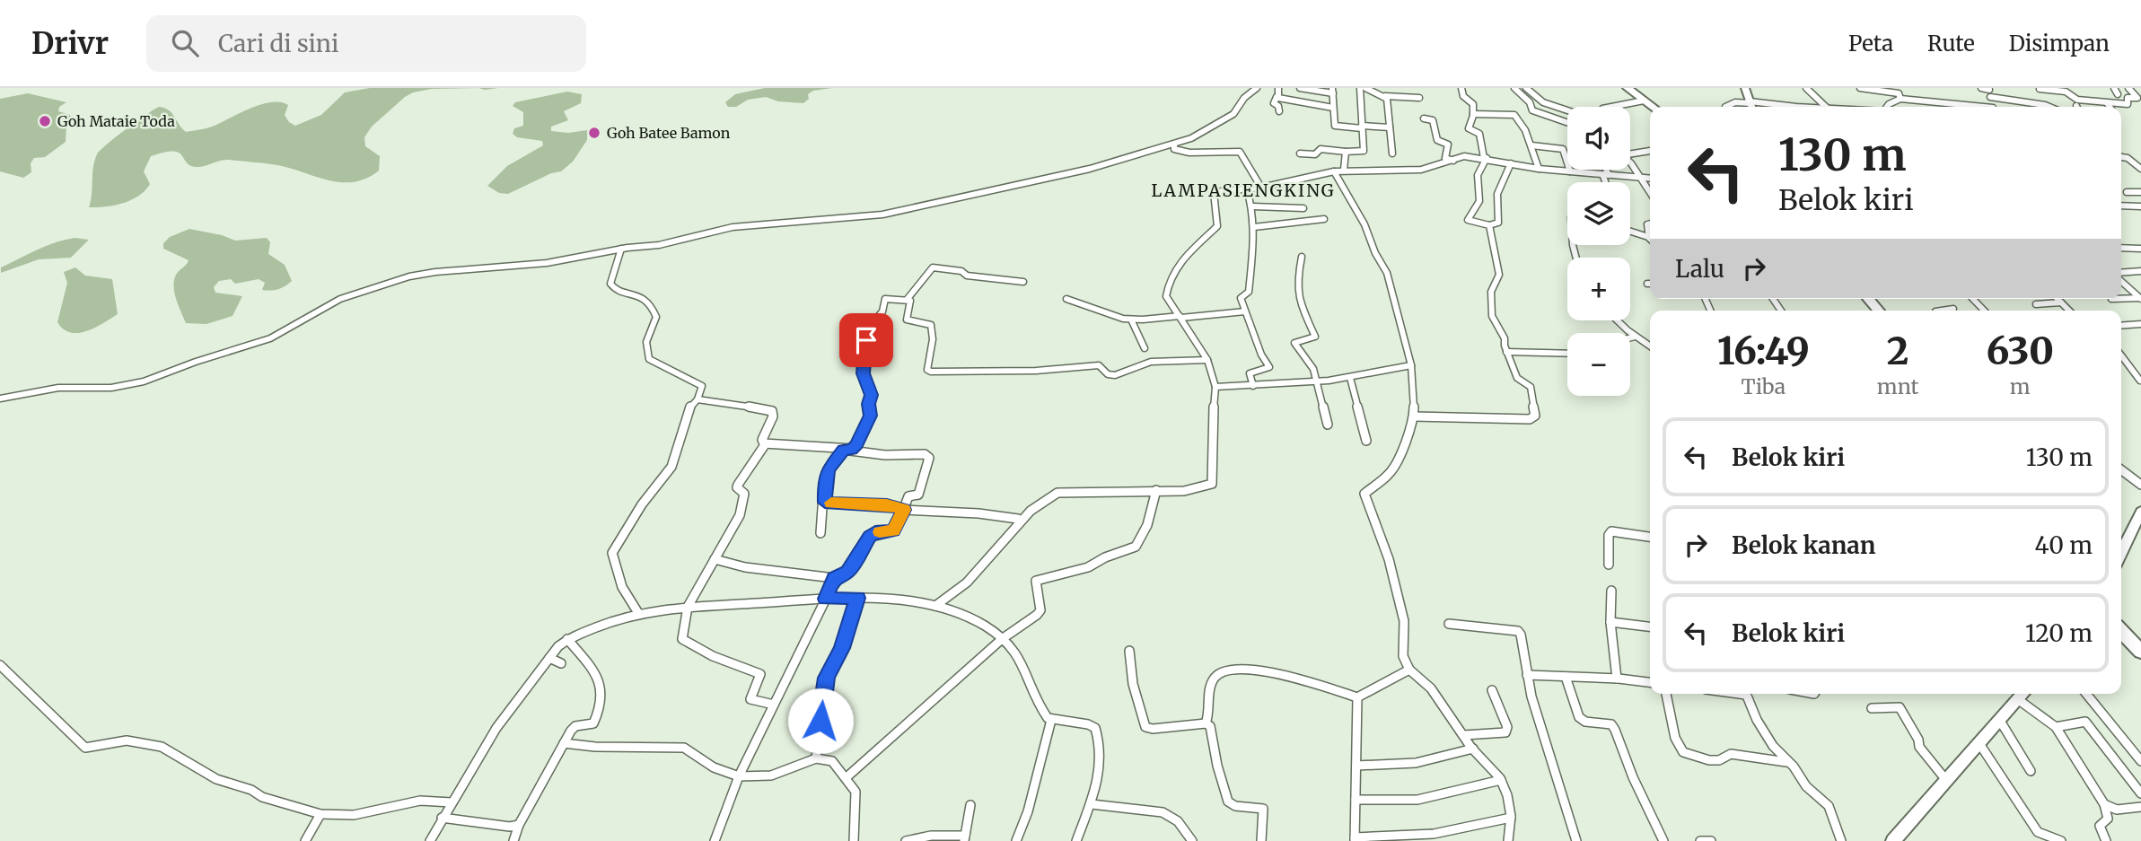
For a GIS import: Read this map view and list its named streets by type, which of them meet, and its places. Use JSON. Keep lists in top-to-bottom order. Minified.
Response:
{"districts":["LAMPASIENGKING"],"places":["Goh Mataie Toda","Goh Batee Bamon"],"page":{"header":"Drivr","search":"Cari di sini","nav":["Peta","Rute","Disimpan"],"map_buttons":["+","−"],"turn":["130 m","Belok kiri"],"then":"Lalu","eta":["16:49","Tiba","2","mnt","630","m"],"list":[{"name":"Belok kiri","value":"130 m"},{"name":"Belok kanan","value":"40 m"},{"name":"Belok kiri","value":"120 m"}]}}
